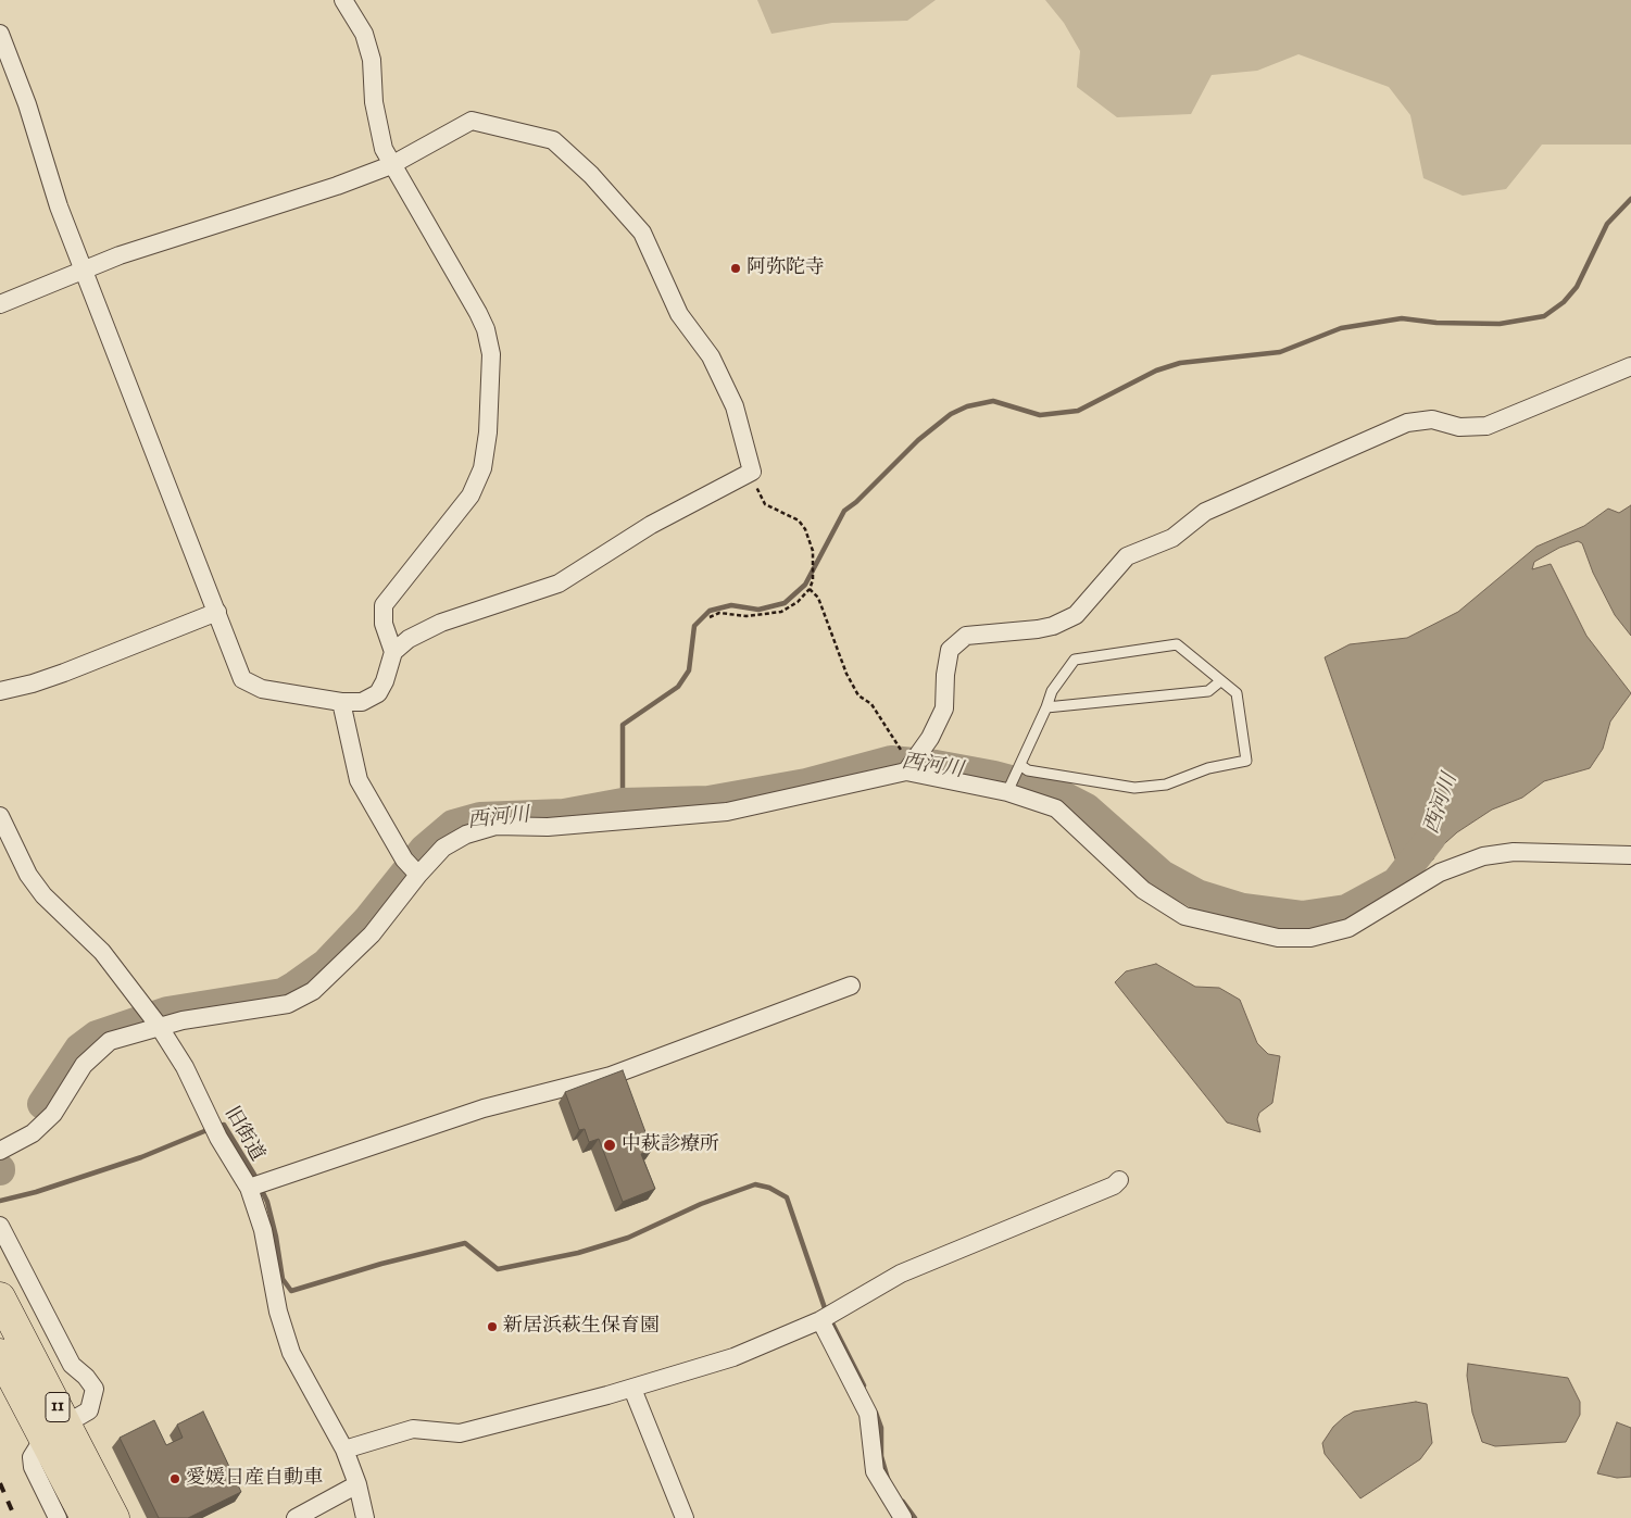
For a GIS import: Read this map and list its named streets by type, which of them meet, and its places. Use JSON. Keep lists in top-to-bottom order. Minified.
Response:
{"streets":{"highway":["11"],"street":["旧街道"]},"water":["西河川"],"places":["阿弥陀寺","中萩診療所","新居浜萩生保育園","愛媛日産自動車"]}
